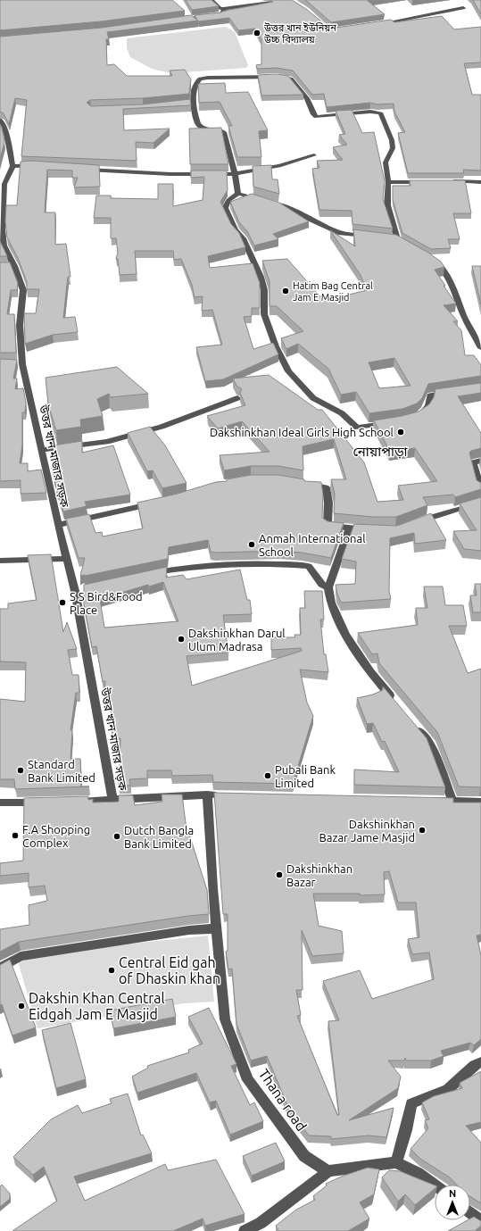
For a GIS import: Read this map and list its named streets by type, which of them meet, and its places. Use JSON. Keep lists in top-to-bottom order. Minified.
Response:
{"streets":{"street":["উত্তর খান মাজার সড়ক","Thana road"]},"districts":["নোয়াপাড়া"],"places":["উত্তর খান ইউনিয়ন উচ্চ বিদ্যালয়","Hatim Bag Central Jam E Masjid","Dakshinkhan Ideal Girls High School","Anmah International School","S S Bird&Food Place","Dakshinkhan Darul Ulum Madrasa","Standard Bank Limited","Pubali Bank Limited","Dakshinkhan Bazar Jame Masjid","F.A Shopping Complex","Dutch Bangla Bank Limited","Dakshinkhan Bazar","Central Eid gah of Dhaskin khan","Dakshin Khan Central Eidgah Jam E Masjid"],"north":"top"}
